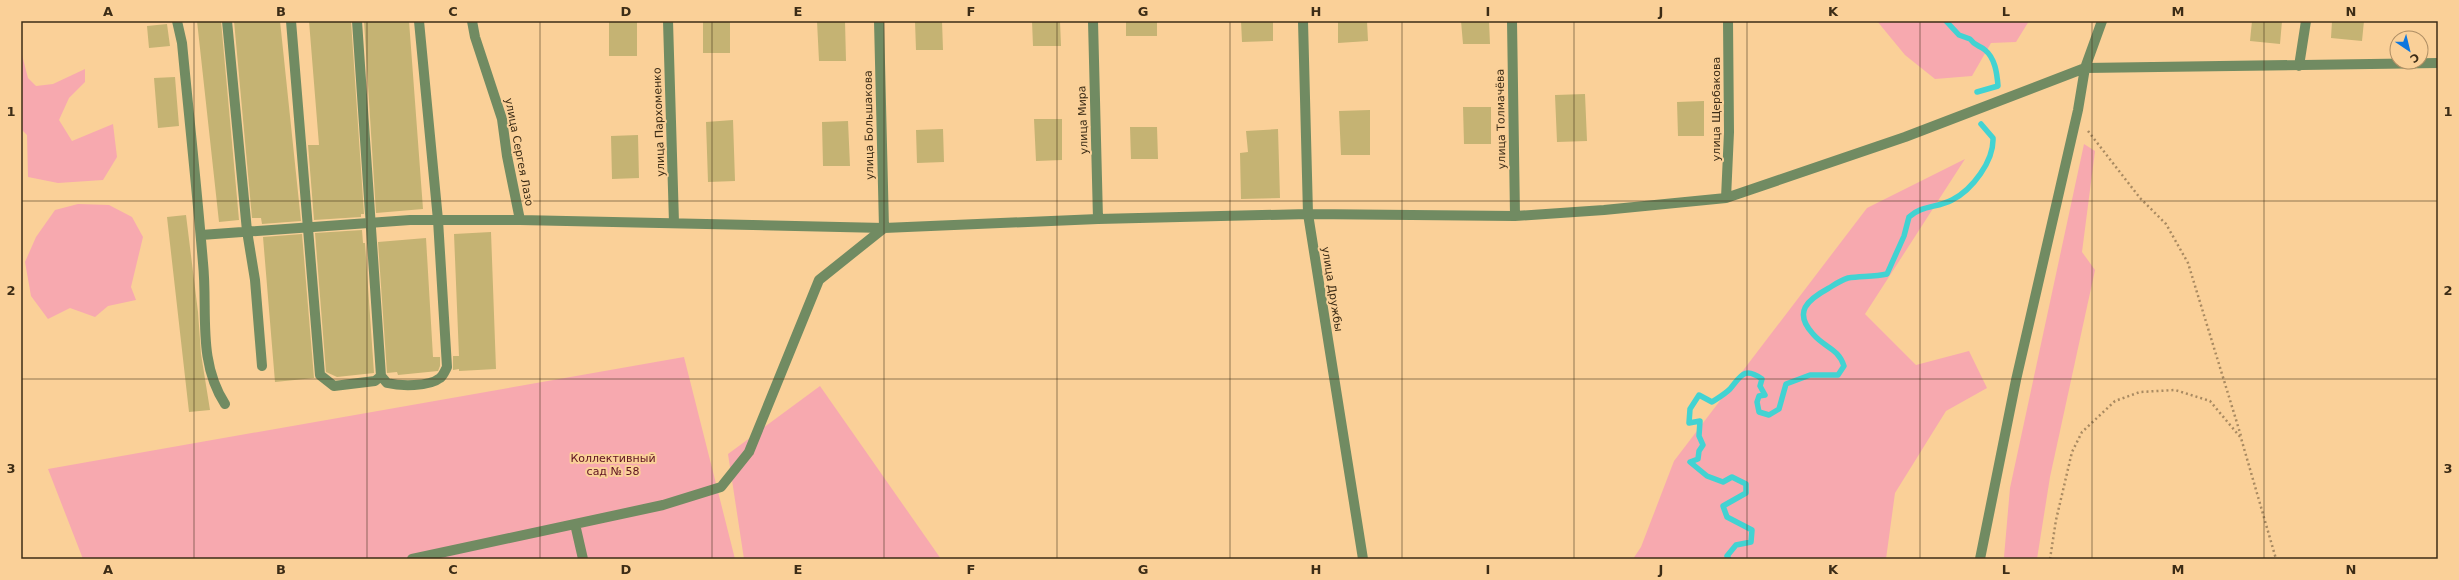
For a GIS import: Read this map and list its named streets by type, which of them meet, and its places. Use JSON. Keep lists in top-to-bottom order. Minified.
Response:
{"streets":{"street":["улица Щербакова","улица Толмачёва","улица Мира","улица Пархоменко","улица Большакова","улица Сергея Лазо","улица Дружбы"]},"parks":["Коллективный сад № 58"],"north":"bottom right","grid":{"columns":["A","B","C","D","E","F","G","H","I","J","K","L","M","N"],"rows":["1","2","3"]}}
